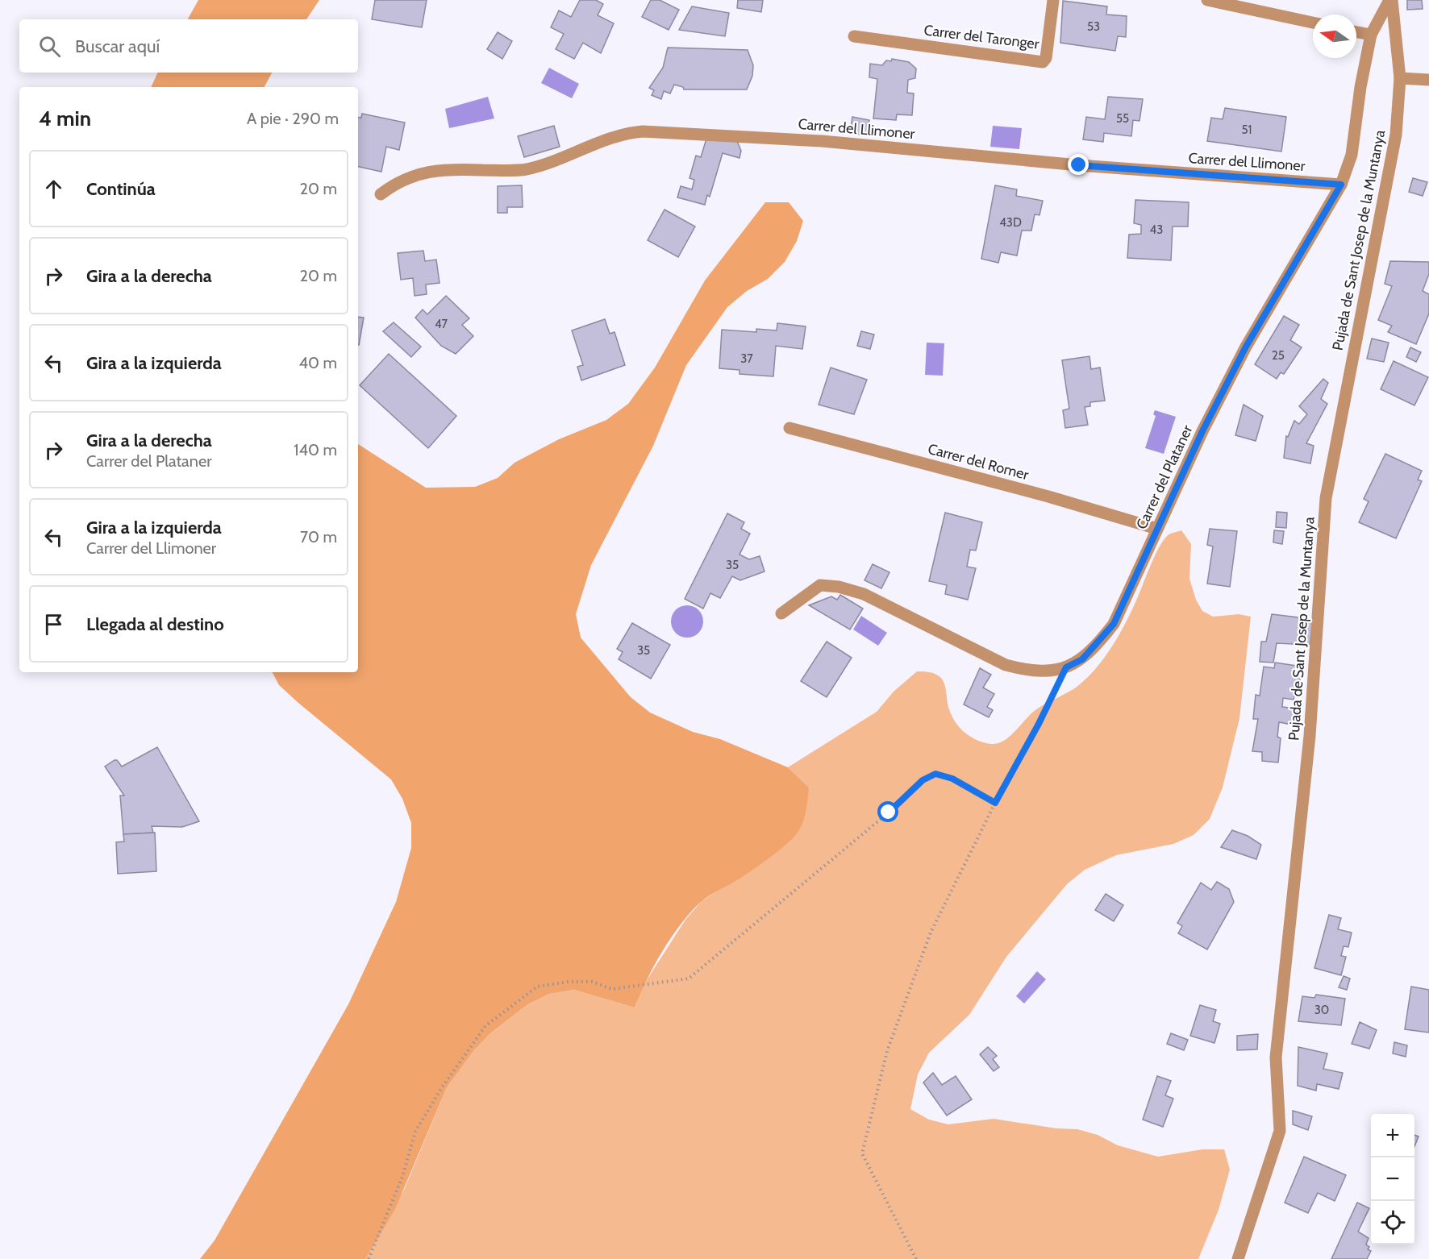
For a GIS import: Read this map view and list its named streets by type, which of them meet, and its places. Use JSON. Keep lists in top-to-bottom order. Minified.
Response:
{"streets":{"street":["Carrer del Taronger","Carrer del Llimoner","Pujada de Sant Josep de la Muntanya","Carrer del Romer","Carrer del Plataner"]},"crossings":[["Carrer del Llimoner","Carrer del Plataner"],["Pujada de Sant Josep de la Muntanya","Carrer del Plataner"],["Carrer del Romer","Carrer del Plataner"]],"house_numbers":["53","55","51","43D","43","47","25","37","35","35","30"],"north":"left","page":{"search":"Buscar aquí","heading":["4 min","A pie · 290 m"],"list":[["Continúa","20 m"],["Gira a la derecha","20 m"],["Gira a la izquierda","40 m"],["Gira a la derecha","Carrer del Plataner","140 m"],["Gira a la izquierda","Carrer del Llimoner","70 m"],"Llegada al destino"],"map_buttons":["+","−"]}}
